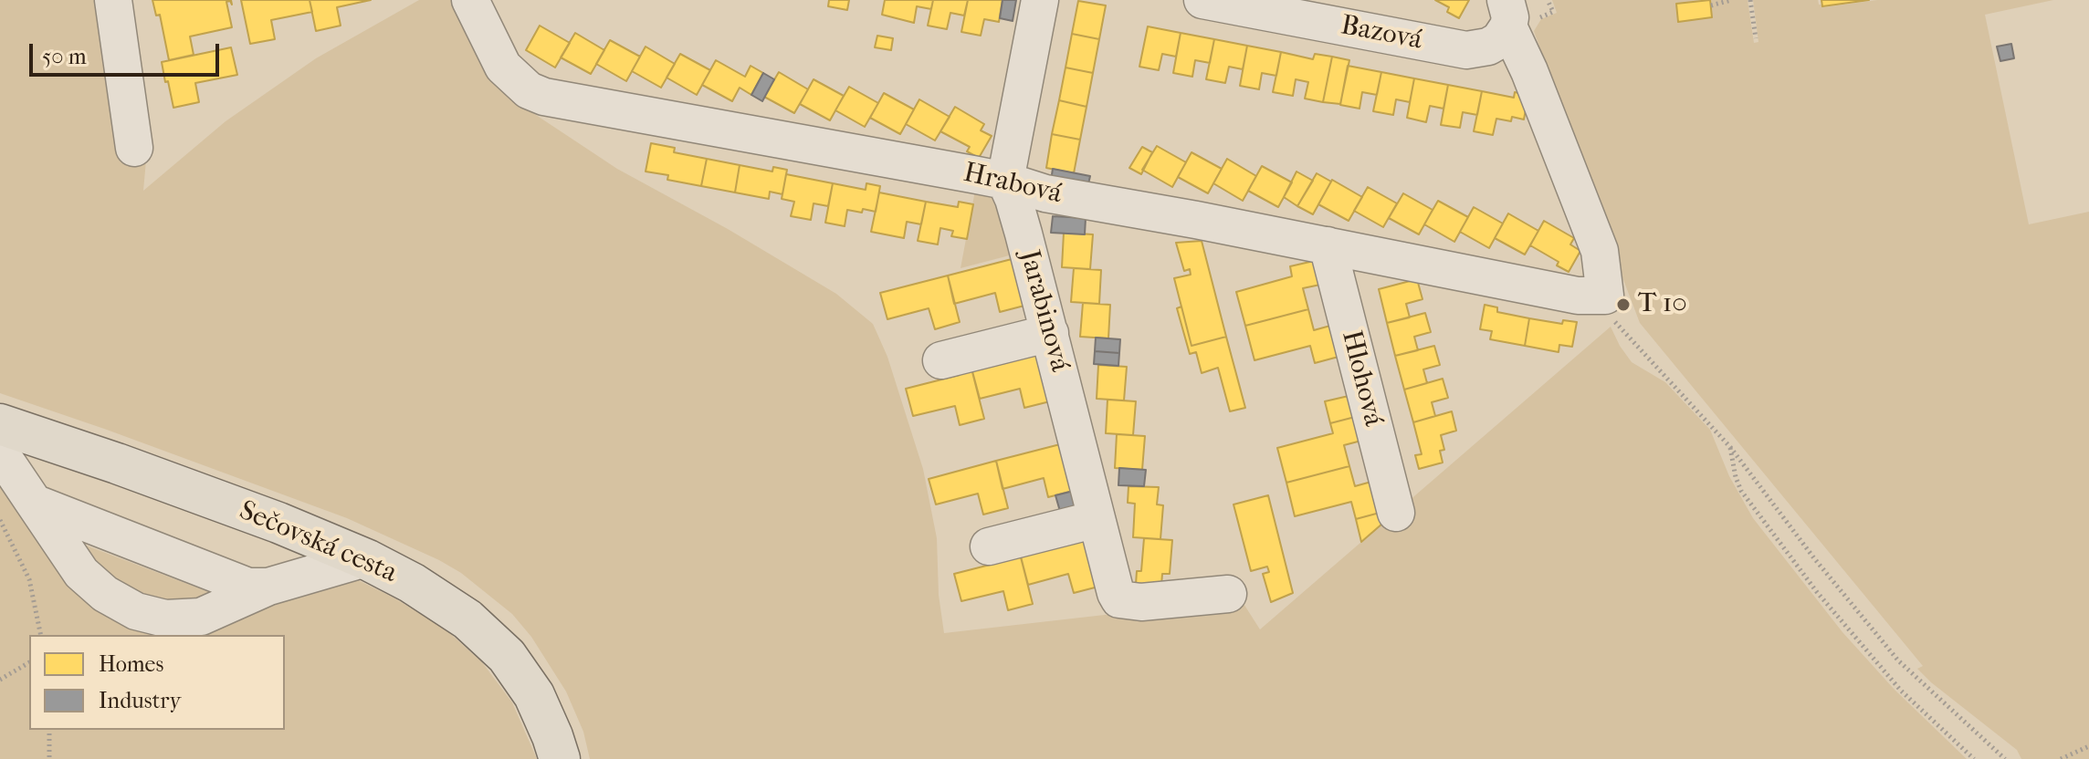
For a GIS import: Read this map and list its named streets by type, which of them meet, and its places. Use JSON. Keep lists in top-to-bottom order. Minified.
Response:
{"streets":{"main road":["Sečovská cesta"],"street":["Bazová","Hrabová","Jarabinová","Hlohová"]},"crossings":[["Hrabová","Jarabinová"],["Hrabová","Hlohová"]],"places":["T 10"],"legend":["Homes","Industry"],"scale_bar":"50 m"}
